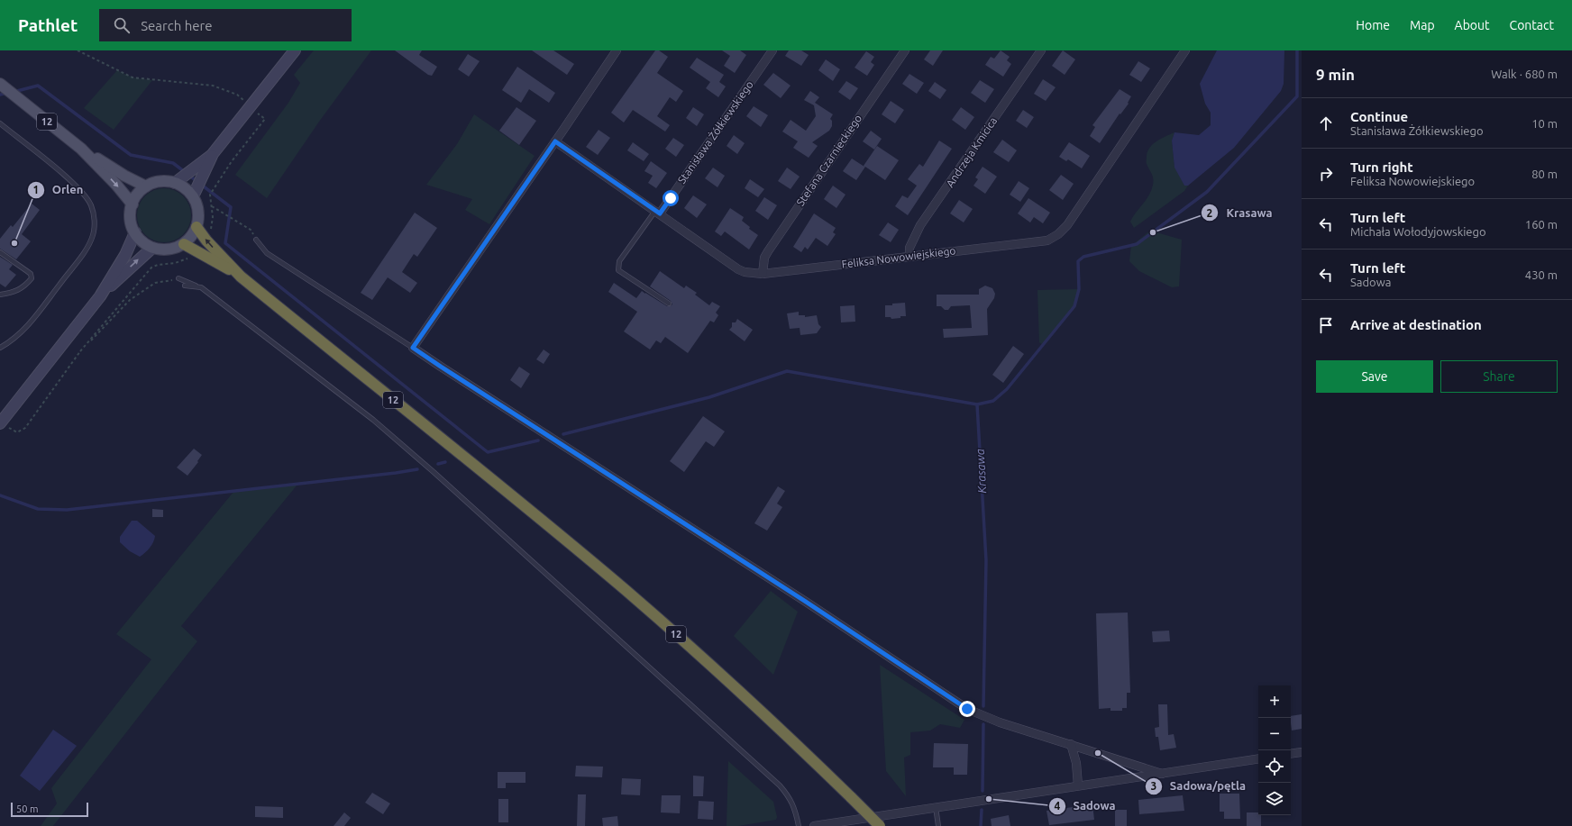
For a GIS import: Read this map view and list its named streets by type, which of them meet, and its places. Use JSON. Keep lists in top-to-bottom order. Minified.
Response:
{"streets":{"highway":["12"],"street":["Stanisława Żółkiewskiego","Andrzeja Kmicica","Stefana Czarnieckiego","Feliksa Nowowiejskiego"]},"crossings":[["Stanisława Żółkiewskiego","Feliksa Nowowiejskiego"],["Andrzeja Kmicica","Feliksa Nowowiejskiego"],["Stefana Czarnieckiego","Feliksa Nowowiejskiego"]],"water":["Krasawa"],"places":["Krasawa","Orlen","Sadowa/pętla","Sadowa"],"scale_bar":"50 m","page":{"header":"Pathlet","search":"Search here","nav":["Home","Map","About","Contact"],"heading":["9 min","Walk · 680 m"],"list":[["Continue","Stanisława Żółkiewskiego","10 m"],["Turn right","Feliksa Nowowiejskiego","80 m"],["Turn left","Michała Wołodyjowskiego","160 m"],["Turn left","Sadowa","430 m"],"Arrive at destination"],"buttons":["Save","Share"],"map_buttons":["+","−"],"scale":"50 m"}}
